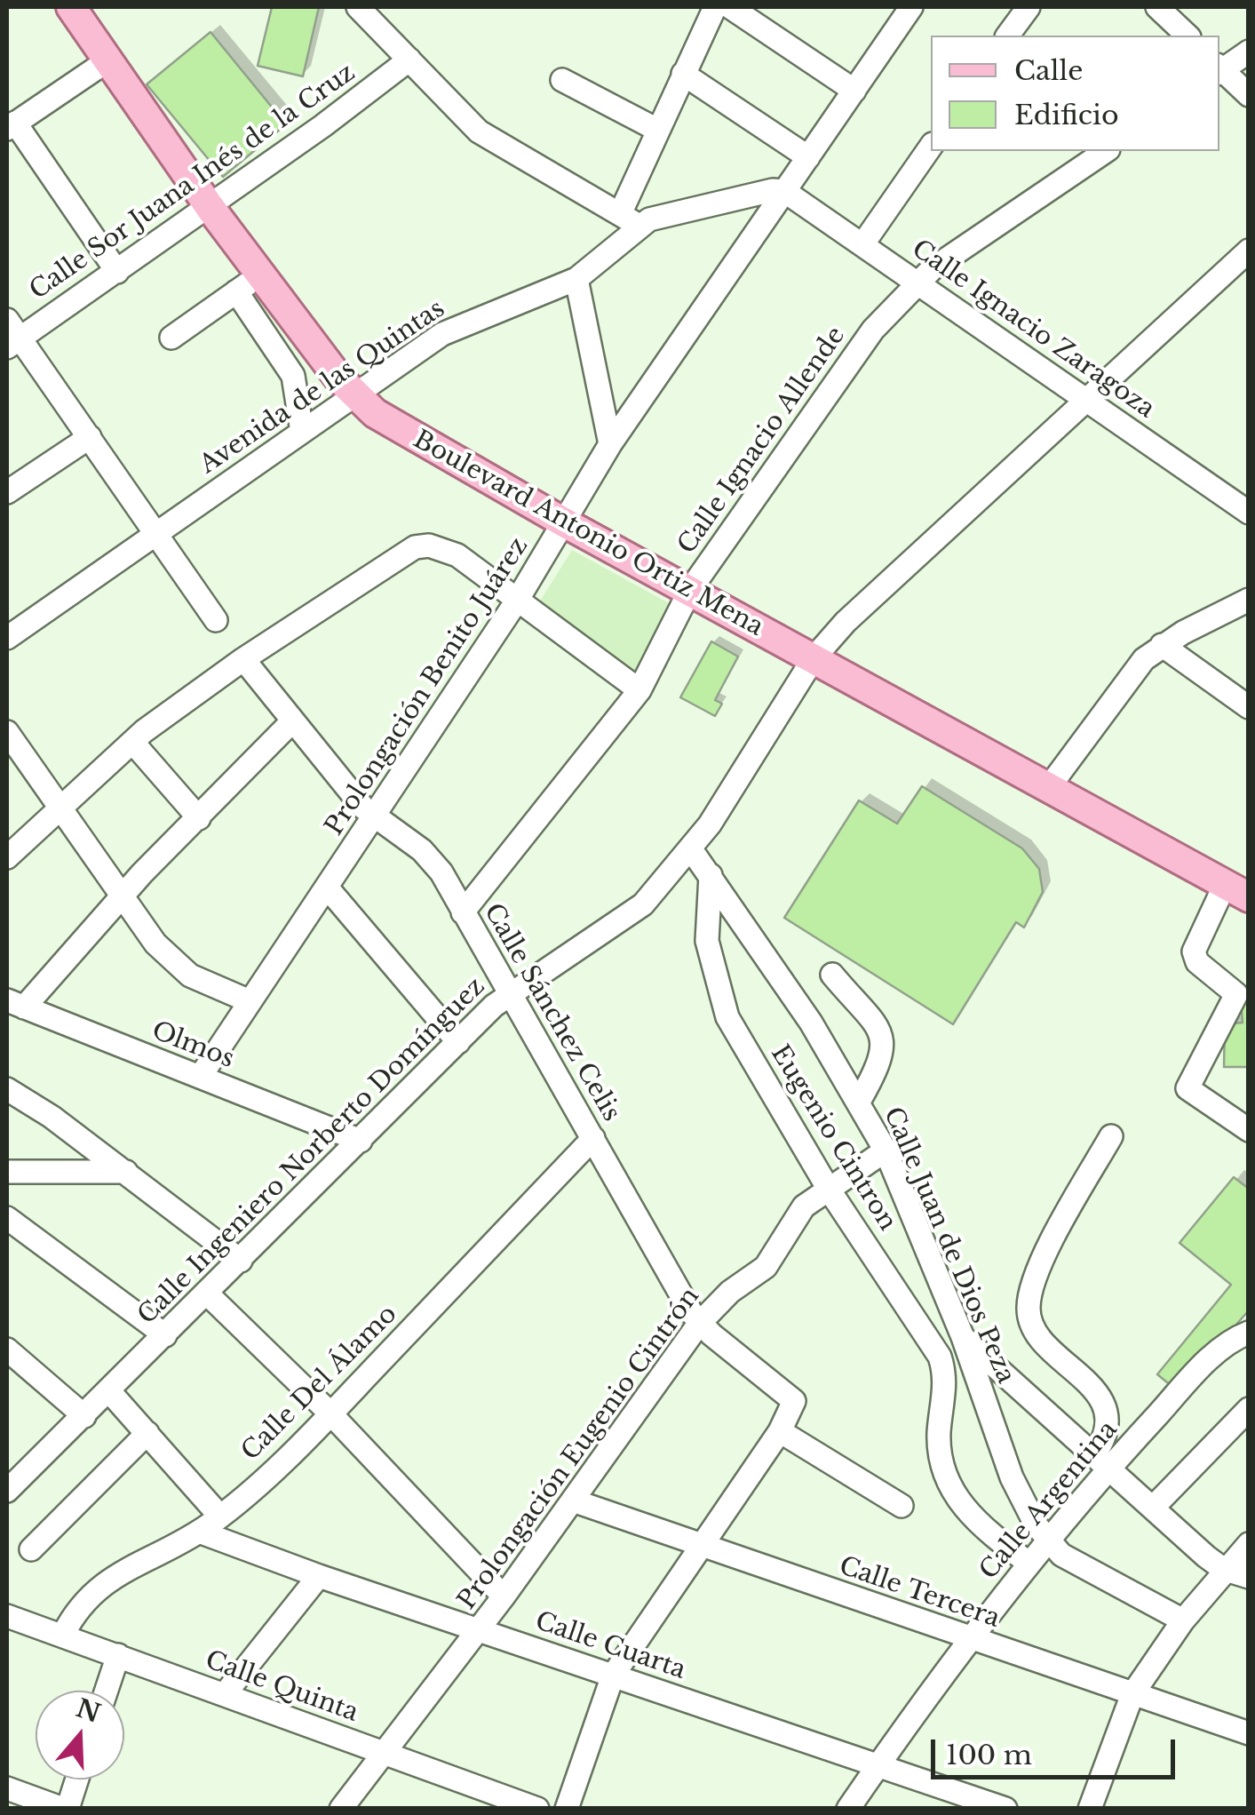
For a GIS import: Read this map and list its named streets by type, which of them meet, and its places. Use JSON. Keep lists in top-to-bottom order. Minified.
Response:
{"streets":{"main road":["Boulevard Antonio Ortiz Mena"],"street":["Calle Sor Juana Inés de la Cruz","Calle Ignacio Zaragoza","Avenida de las Quintas","Calle Ignacio Allende","Prolongación Benito Juárez","Calle Sánchez Celis","Olmos","Eugenio Cintron","Calle Ingeniero Norberto Domínguez","Calle Juan de Dios Peza","Calle Del Álamo","Prolongación Eugenio Cintrón","Calle Argentina","Calle Tercera","Calle Cuarta","Calle Quinta"]},"crossings":[["Calle Sor Juana Inés de la Cruz","Boulevard Antonio Ortiz Mena"],["Calle Ignacio Zaragoza","Avenida de las Quintas"],["Calle Ignacio Zaragoza","Calle Ignacio Allende"],["Calle Ignacio Zaragoza","Prolongación Benito Juárez"],["Calle Ignacio Zaragoza","Calle Ingeniero Norberto Domínguez"],["Avenida de las Quintas","Boulevard Antonio Ortiz Mena"],["Avenida de las Quintas","Prolongación Benito Juárez"],["Calle Ignacio Allende","Boulevard Antonio Ortiz Mena"],["Calle Ignacio Allende","Calle Sánchez Celis"],["Boulevard Antonio Ortiz Mena","Prolongación Benito Juárez"],["Boulevard Antonio Ortiz Mena","Calle Ingeniero Norberto Domínguez"],["Prolongación Benito Juárez","Calle Sánchez Celis"],["Prolongación Benito Juárez","Olmos"],["Calle Sánchez Celis","Calle Ingeniero Norberto Domínguez"],["Calle Sánchez Celis","Calle Del Álamo"],["Calle Sánchez Celis","Prolongación Eugenio Cintrón"],["Olmos","Calle Ingeniero Norberto Domínguez"],["Eugenio Cintron","Calle Juan de Dios Peza"],["Eugenio Cintron","Prolongación Eugenio Cintrón"],["Calle Ingeniero Norberto Domínguez","Calle Juan de Dios Peza"],["Calle Juan de Dios Peza","Prolongación Eugenio Cintrón"],["Calle Juan de Dios Peza","Calle Argentina"],["Calle Del Álamo","Calle Cuarta"],["Calle Del Álamo","Calle Quinta"],["Prolongación Eugenio Cintrón","Calle Tercera"],["Prolongación Eugenio Cintrón","Calle Cuarta"],["Prolongación Eugenio Cintrón","Calle Quinta"],["Calle Argentina","Calle Tercera"],["Calle Argentina","Calle Cuarta"]],"legend":["Calle","Edificio"],"scale_bar":"100 m","north":"top"}
